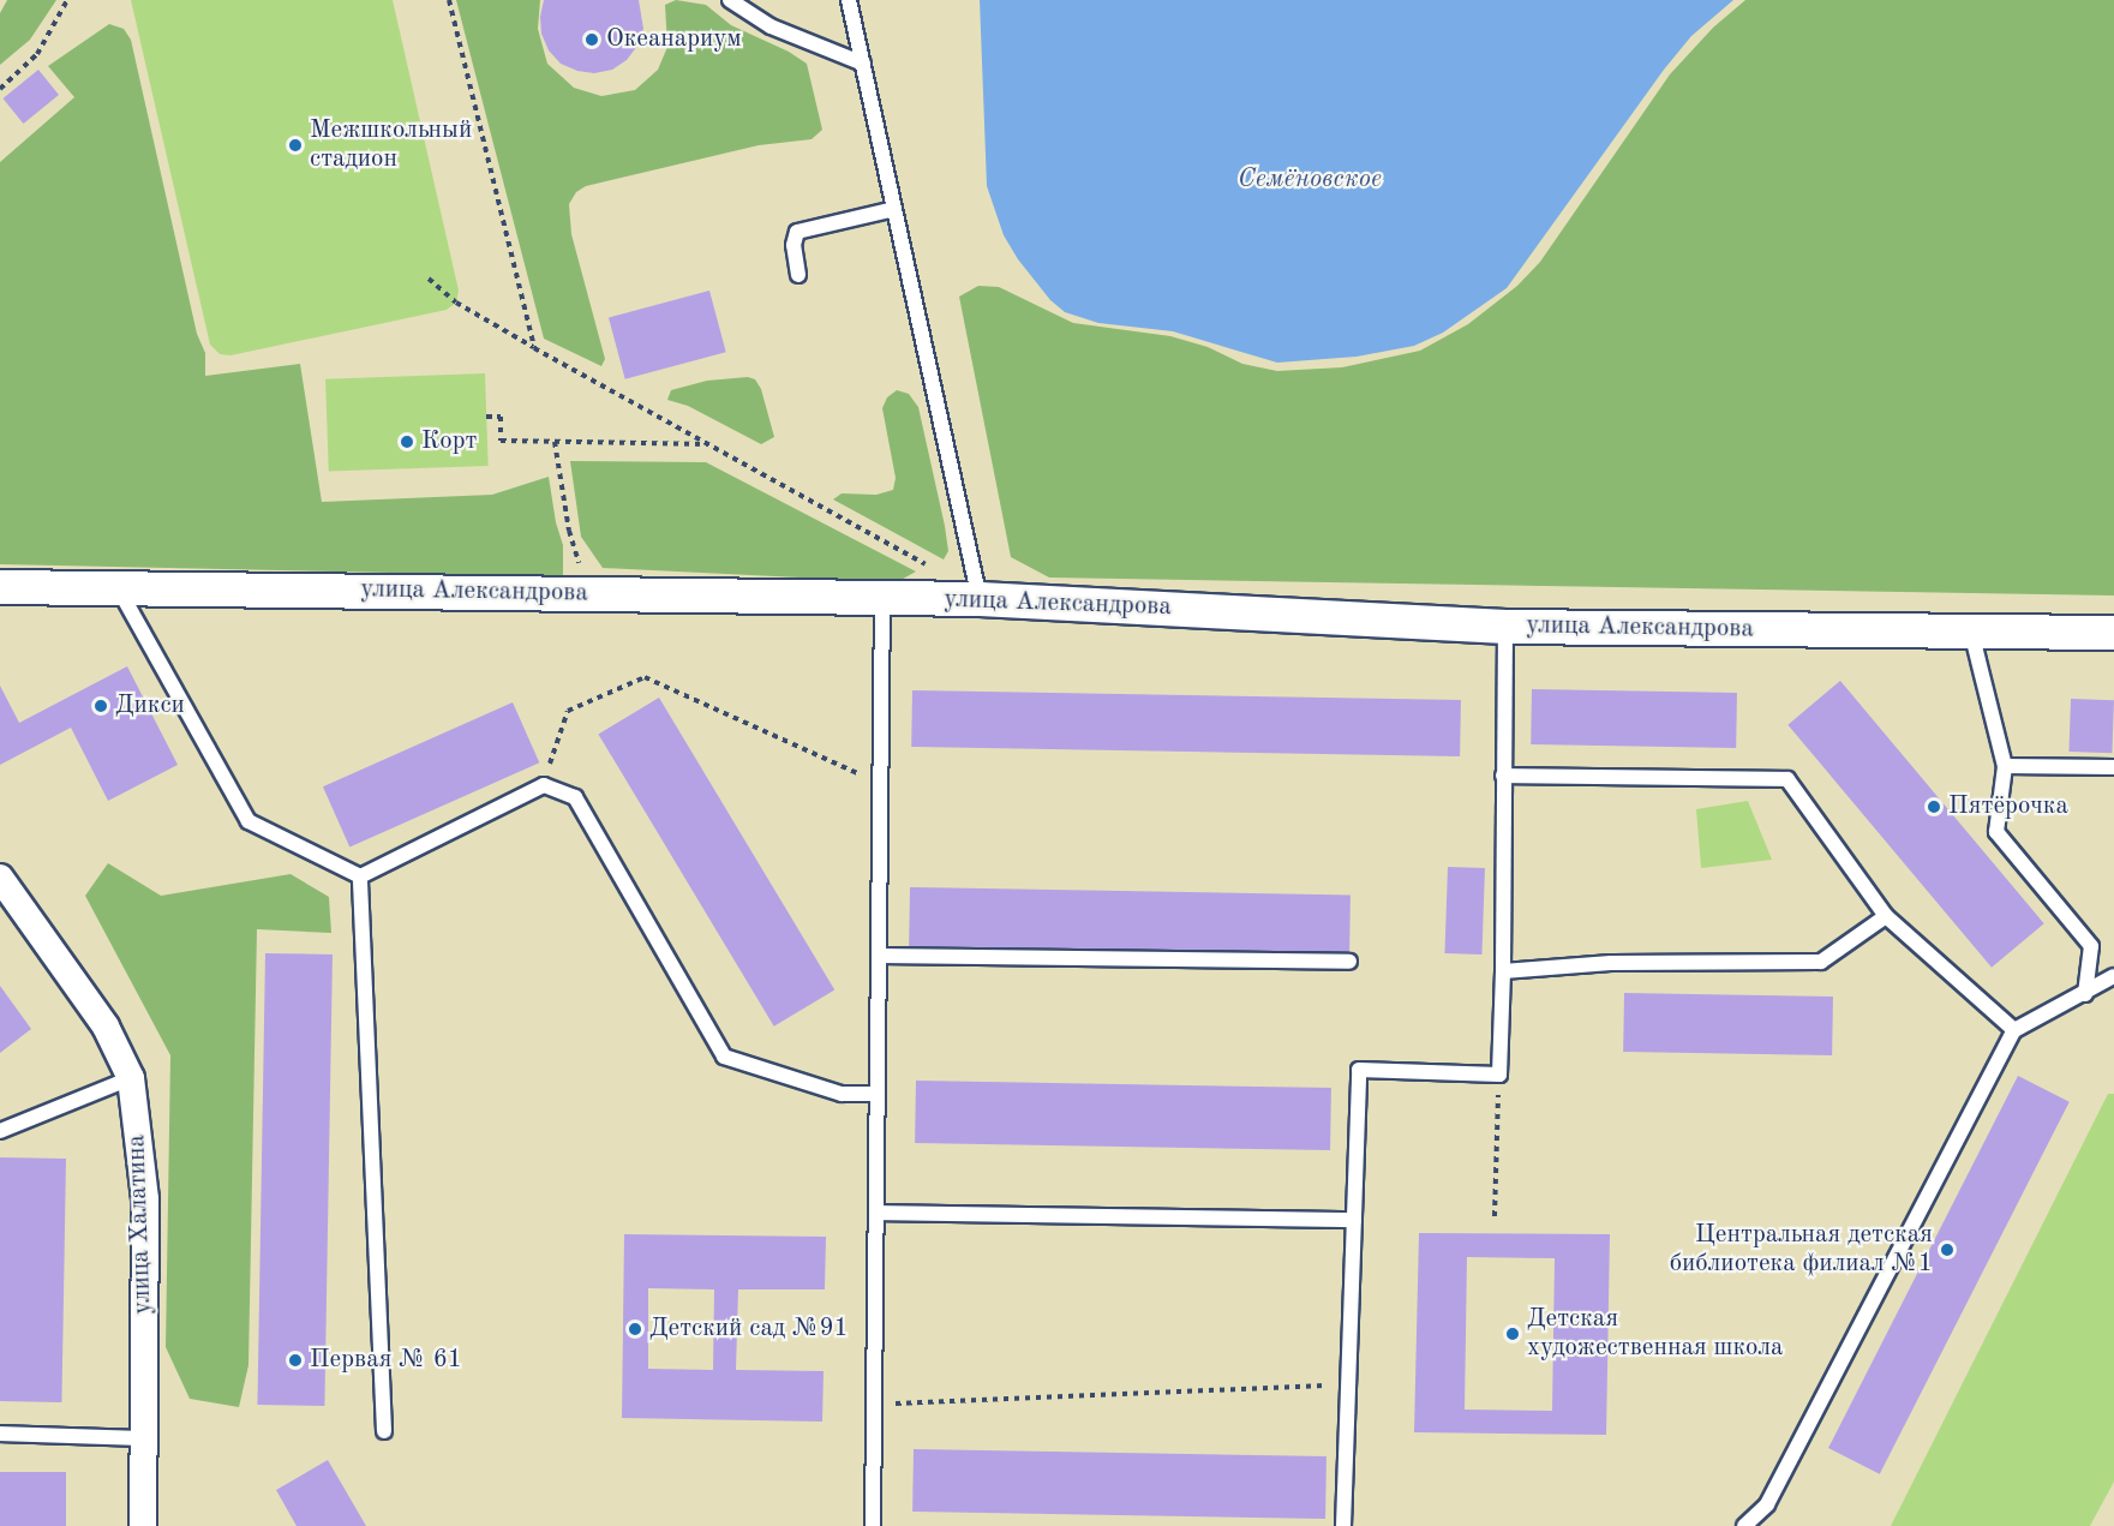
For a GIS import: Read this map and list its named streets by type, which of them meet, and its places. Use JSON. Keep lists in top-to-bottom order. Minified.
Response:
{"streets":{"street":["улица Александрова","улица Халатина"]},"water":["Семёновское"],"places":["Океанариум","Межшкольный стадион","Корт","Дикси","Пятёрочка","Центральная детская библиотека филиал №1","Детский сад №91","Детская художественная школа","Первая № 61"]}
